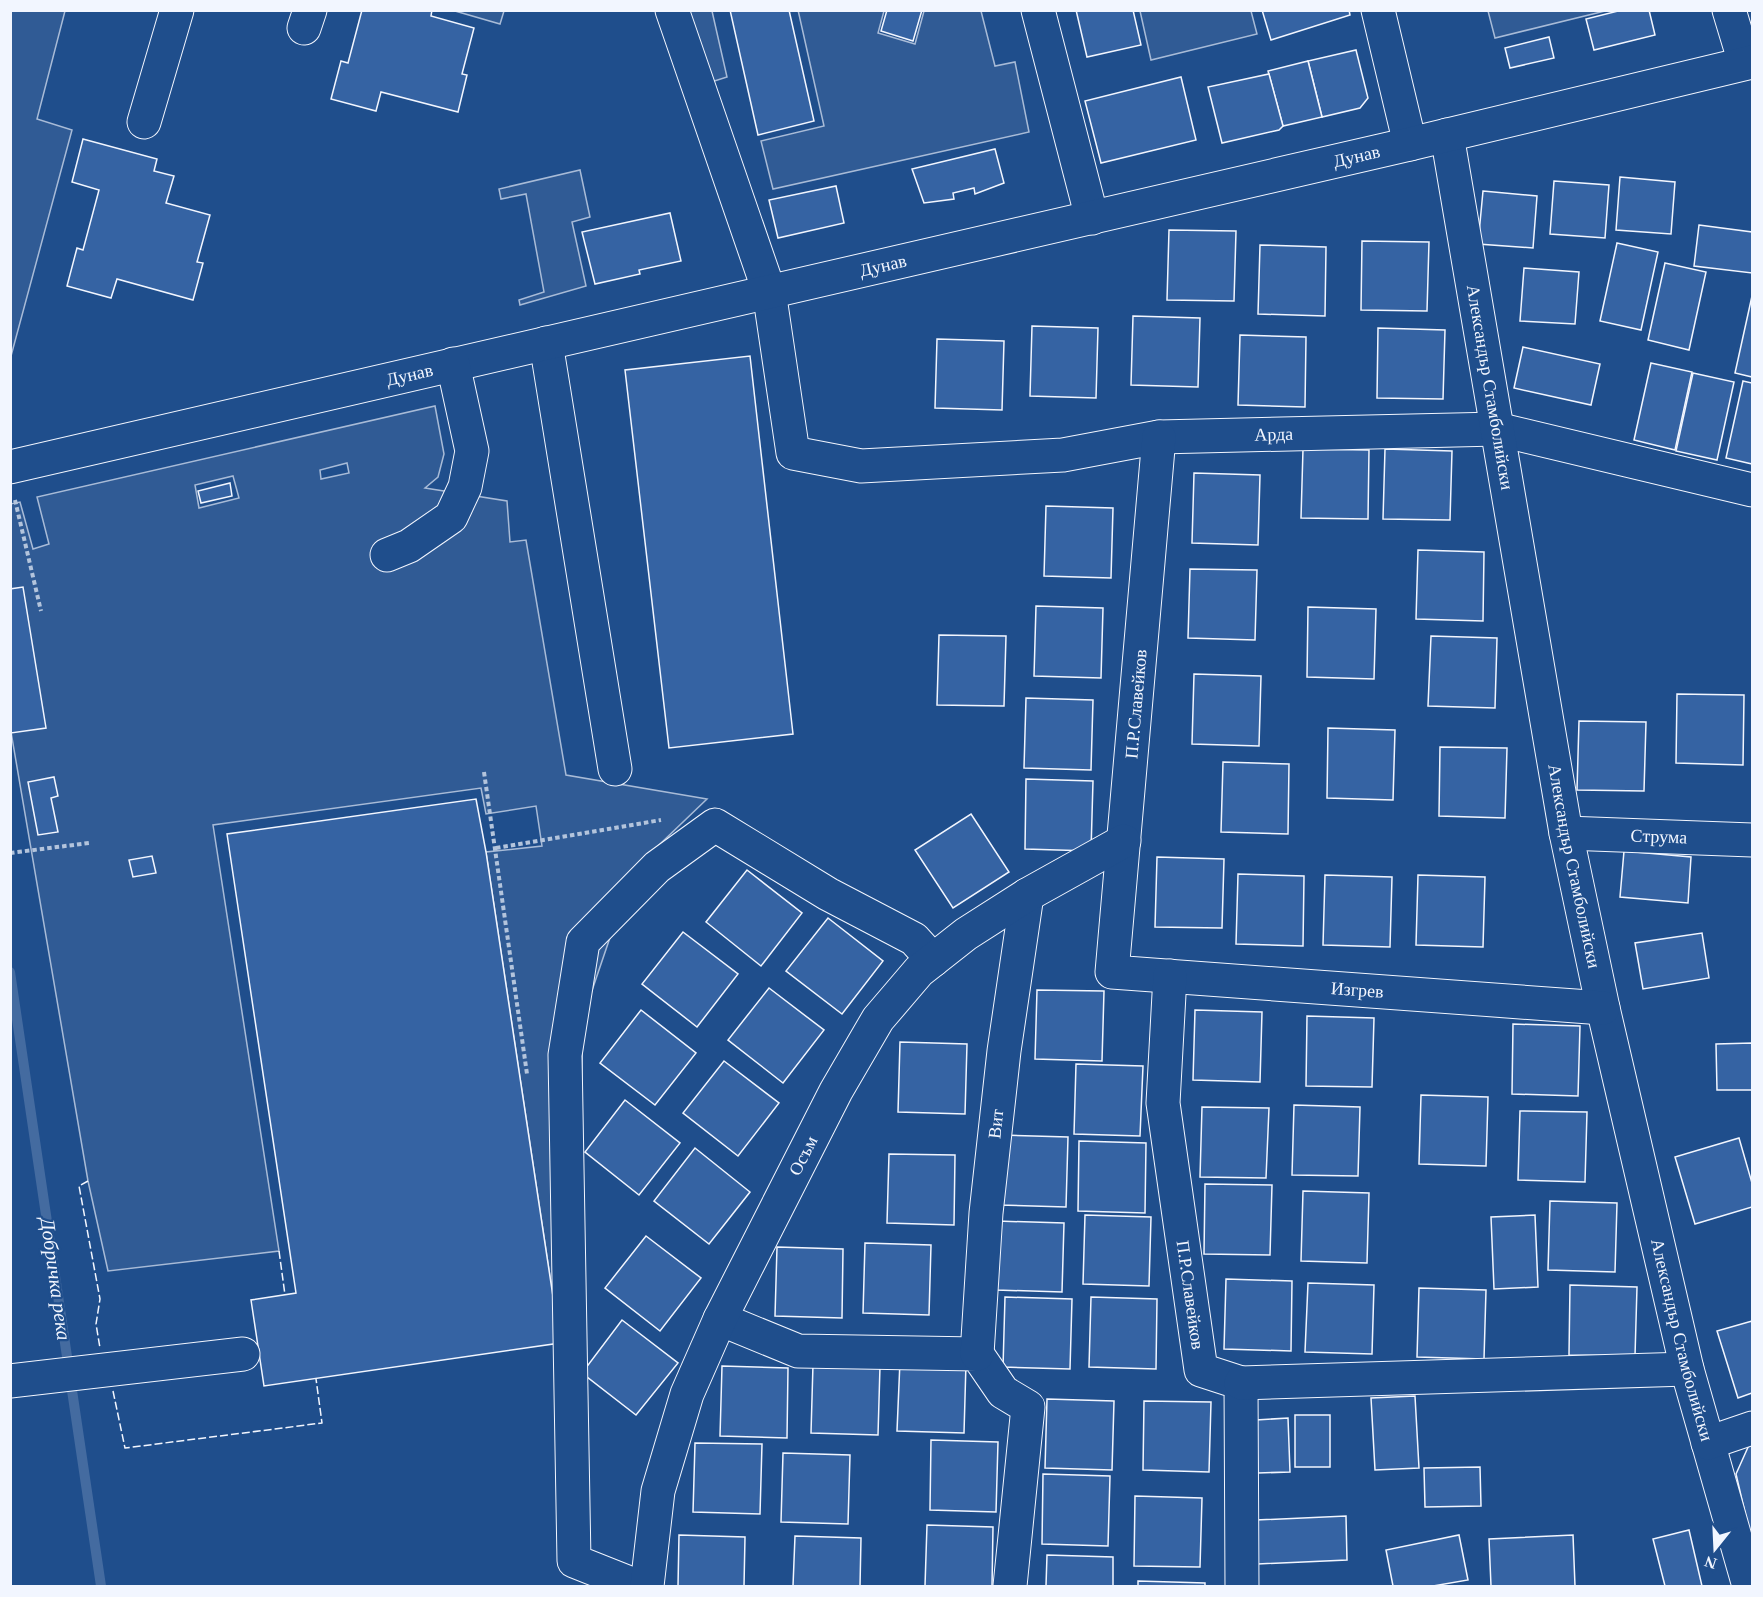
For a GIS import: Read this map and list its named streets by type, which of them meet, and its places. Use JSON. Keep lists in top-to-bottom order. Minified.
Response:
{"streets":{"street":["Дунав","Александър Стамболийски","Арда","П.Р.Славейков","Струма","Изгрев","Вит","Осъм"]},"crossings":[["Дунав","Александър Стамболийски"],["Дунав","Арда"],["Александър Стамболийски","Арда"],["Александър Стамболийски","Струма"],["Александър Стамболийски","Изгрев"],["Арда","П.Р.Славейков"],["П.Р.Славейков","Изгрев"],["П.Р.Славейков","Осъм"],["Вит","Осъм"]],"water":["Добричка река"],"north":"bottom"}
